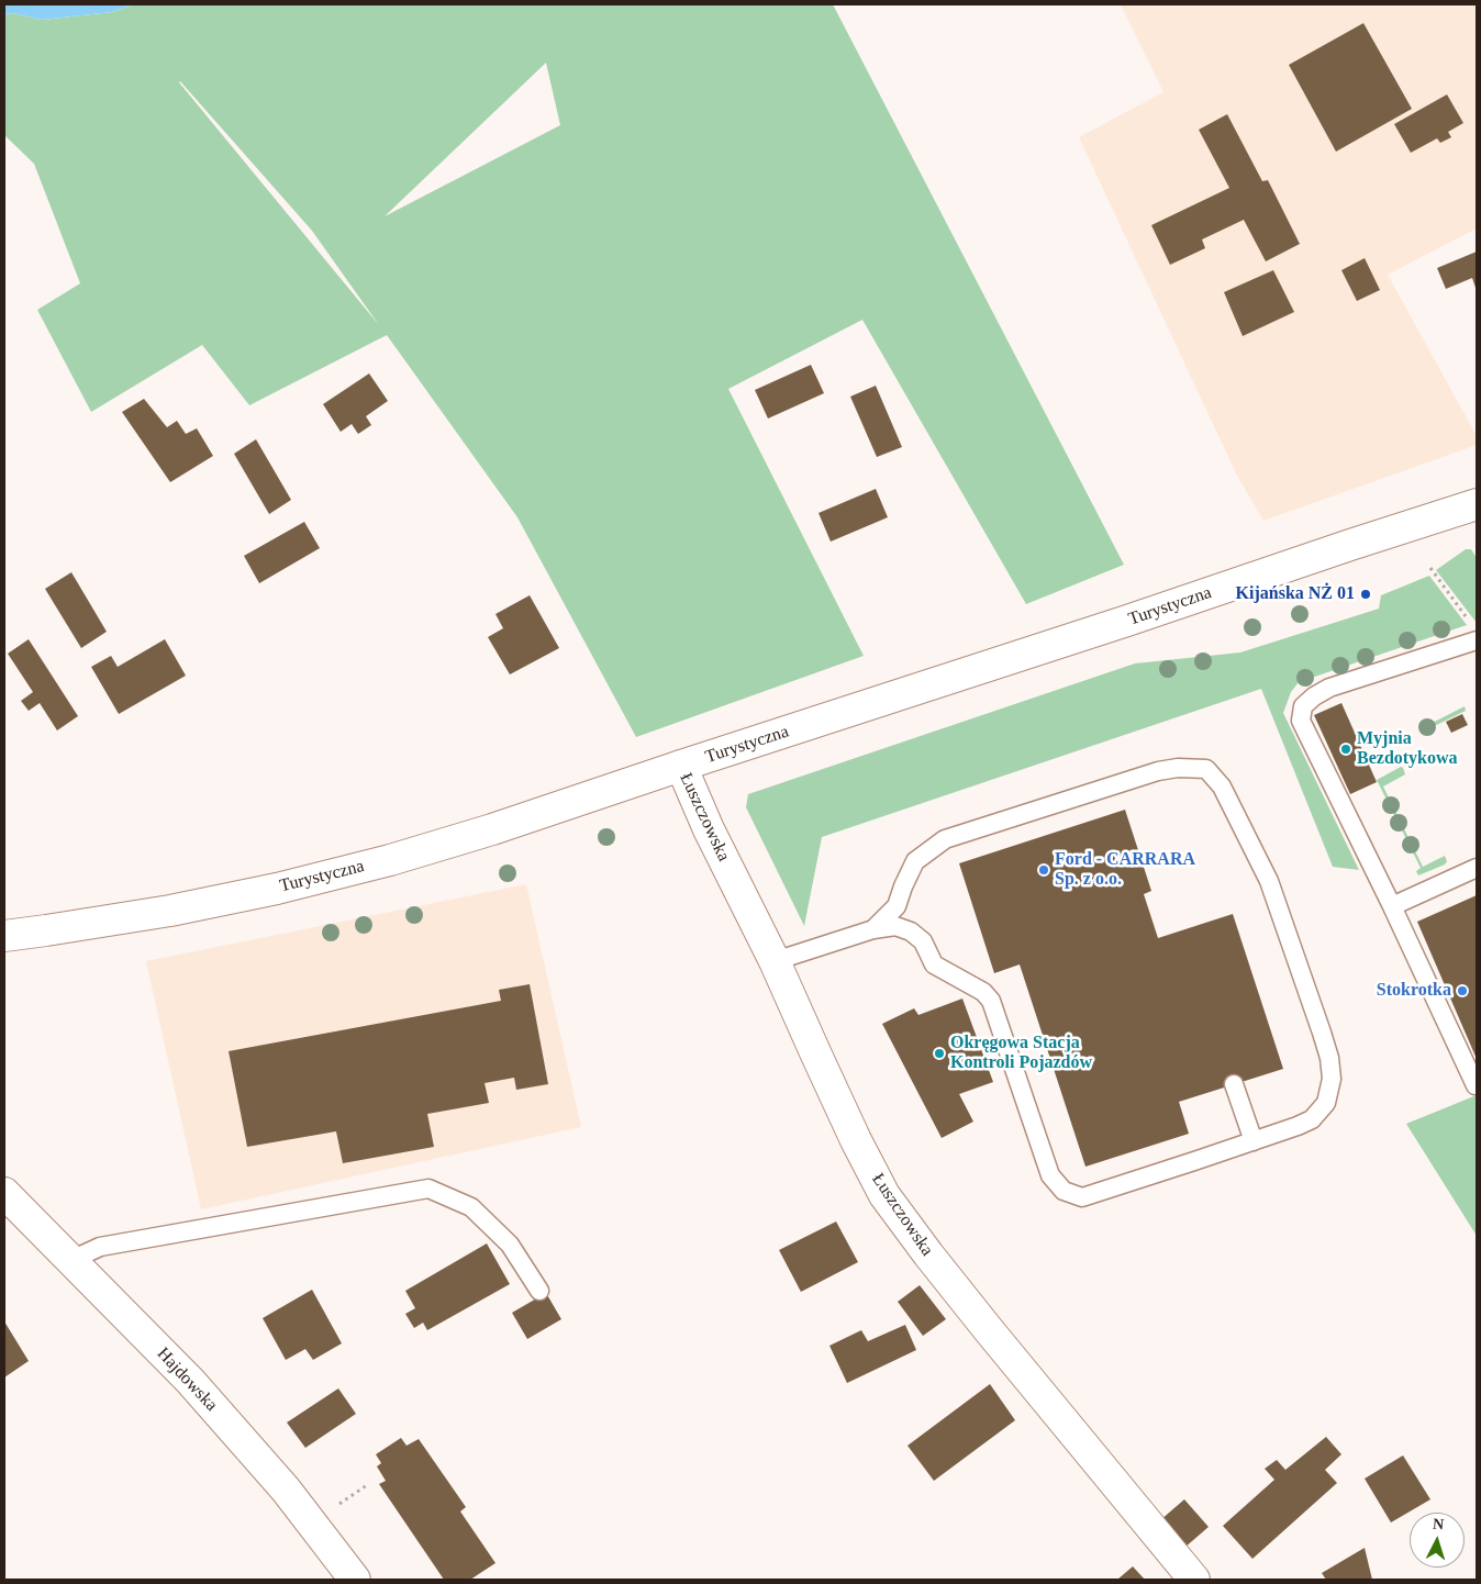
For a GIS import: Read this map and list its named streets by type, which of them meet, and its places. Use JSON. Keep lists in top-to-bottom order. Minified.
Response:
{"streets":{"main road":["Turystyczna","Łuszczowska","Hajdowska"]},"crossings":[["Turystyczna","Łuszczowska"]],"places":["Kijańska NŻ 01","Myjnia Bezdotykowa","Ford - CARRARA Sp. z o.o.","Stokrotka","Okręgowa Stacja Kontroli Pojazdów"],"north":"top"}
